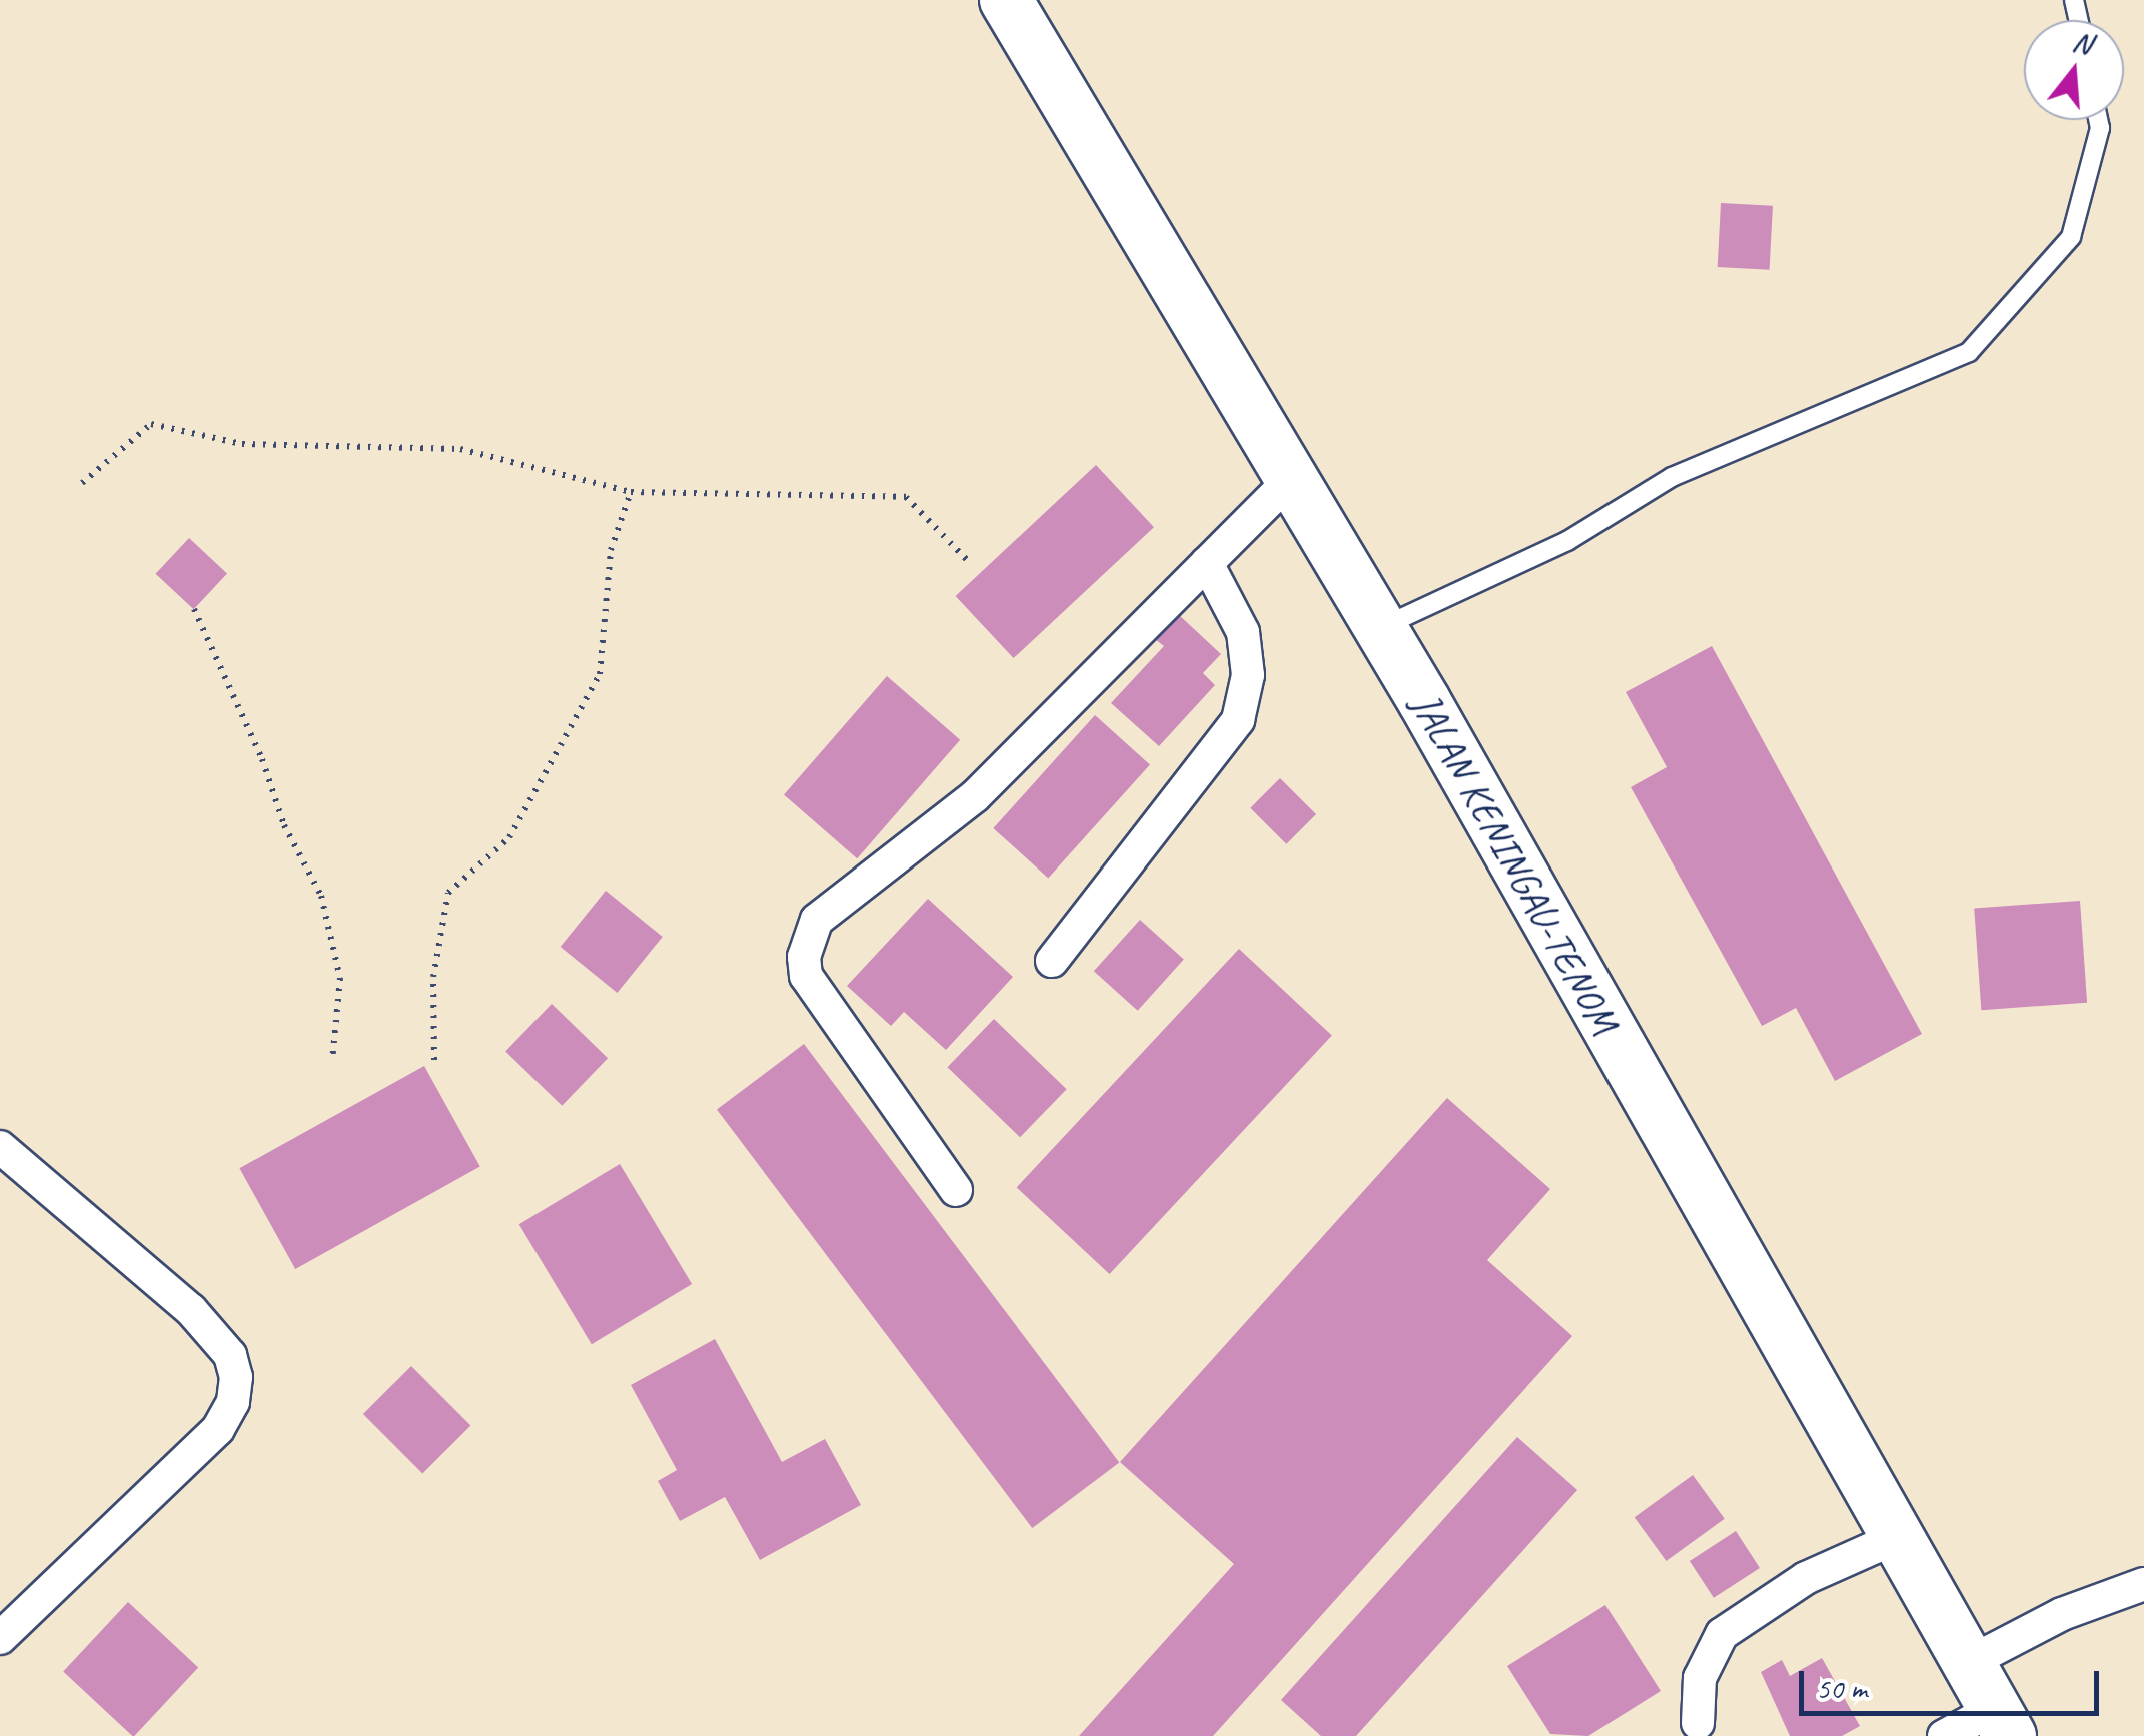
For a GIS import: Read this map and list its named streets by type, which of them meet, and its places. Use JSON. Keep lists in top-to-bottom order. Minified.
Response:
{"streets":{"main road":["JALAN KENINGAU-TENOM"]},"scale_bar":"50 m","north":"top"}
